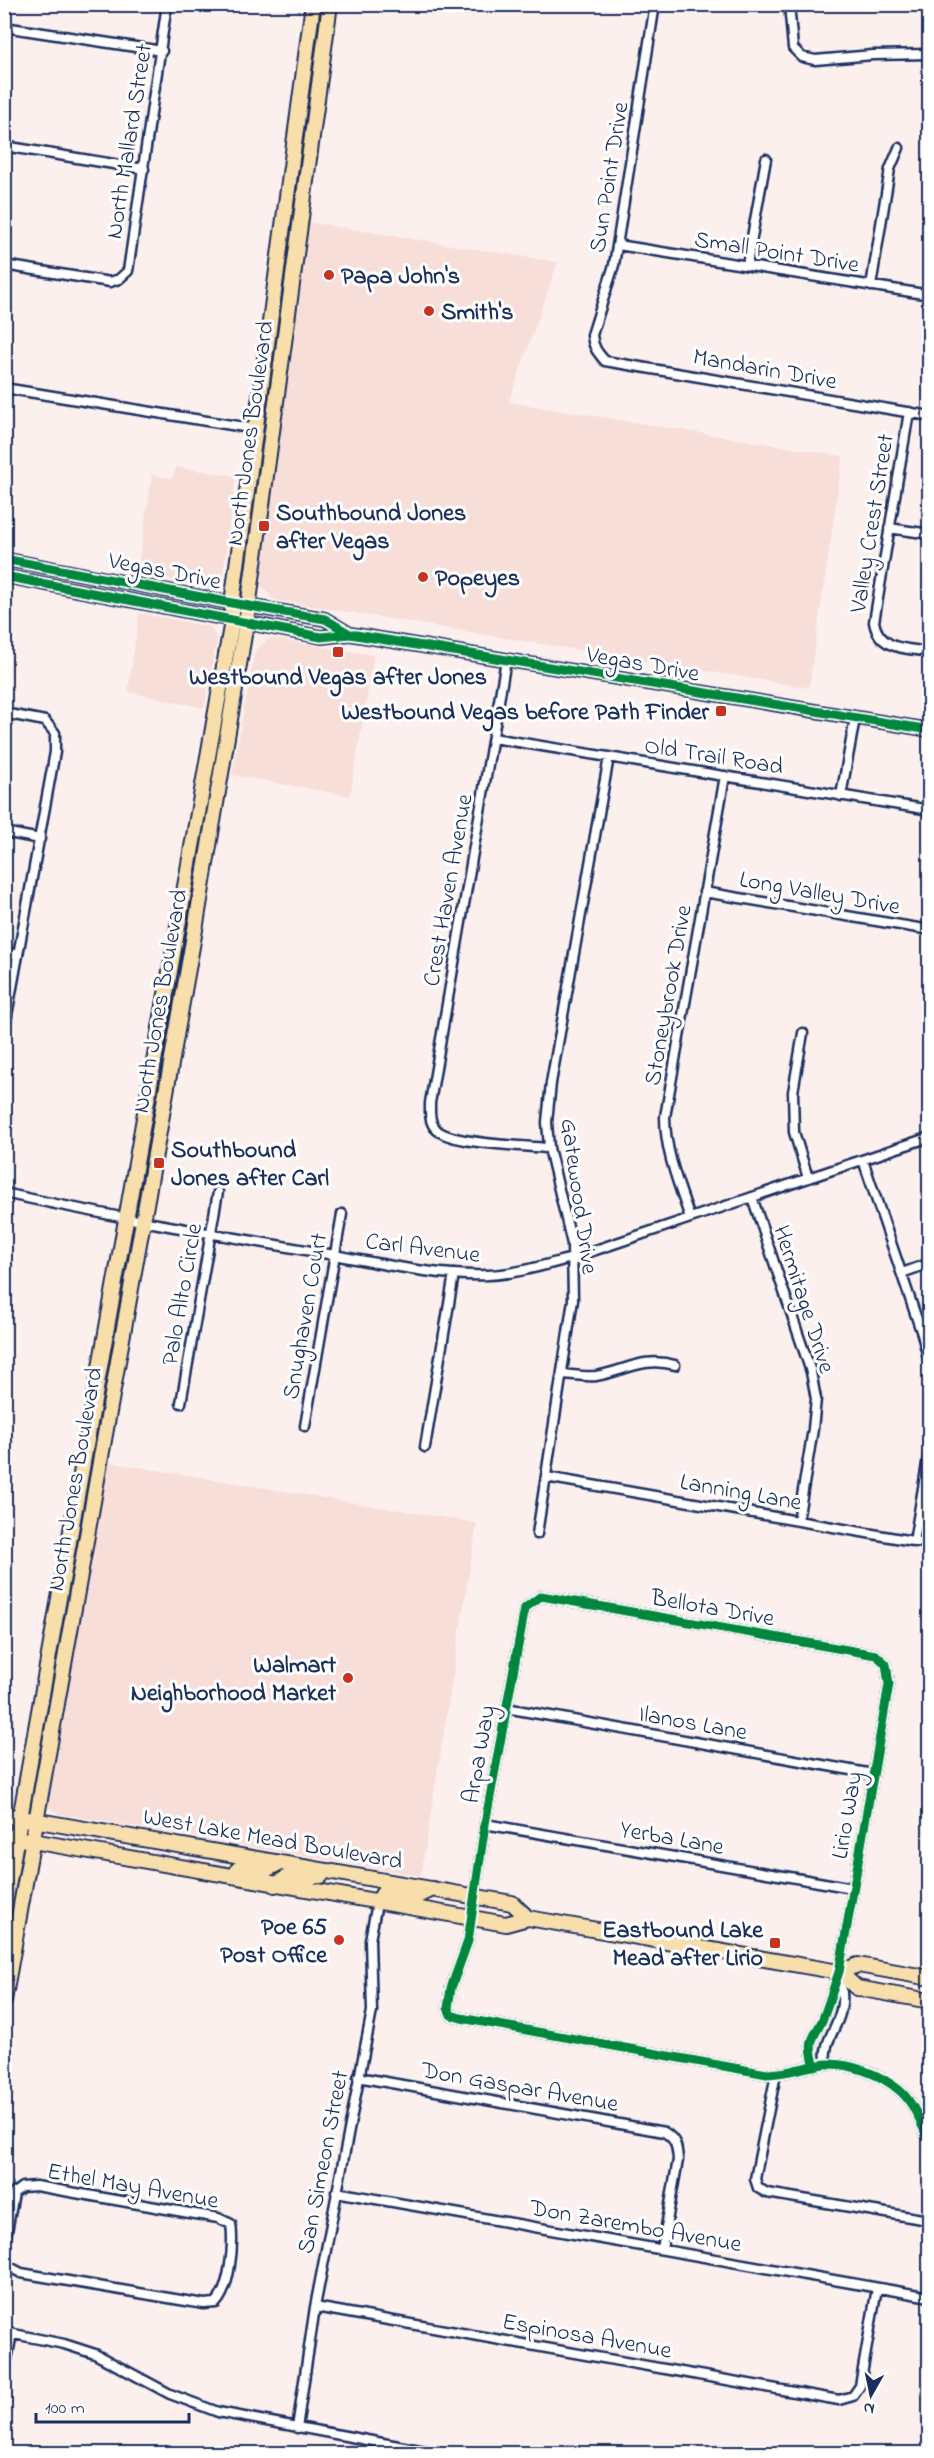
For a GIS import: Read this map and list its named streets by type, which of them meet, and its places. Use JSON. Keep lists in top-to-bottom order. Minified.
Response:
{"streets":{"main road":["North Jones Boulevard","Vegas Drive","West Lake Mead Boulevard"],"street":["North Mallard Street","Sun Point Drive","Small Point Drive","Mandarin Drive","Valley Crest Street","Old Trail Road","Crest Haven Avenue","Long Valley Drive","Stoneybrook Drive","Gatewood Drive","Carl Avenue","Palo Alto Circle","Hermitage Drive","Snughaven Court","Lanning Lane","Bellota Drive","Ilanos Lane","Arpa Way","Lirio Way","Yerba Lane","Don Gaspar Avenue","San Simeon Street","Ethel May Avenue","Don Zarembo Avenue","Espinosa Avenue"]},"crossings":[["Sun Point Drive","Small Point Drive"],["Sun Point Drive","Mandarin Drive"],["Mandarin Drive","Valley Crest Street"],["North Jones Boulevard","Vegas Drive"],["North Jones Boulevard","Carl Avenue"],["North Jones Boulevard","West Lake Mead Boulevard"],["Vegas Drive","Crest Haven Avenue"],["Old Trail Road","Crest Haven Avenue"],["Old Trail Road","Stoneybrook Drive"],["Old Trail Road","Gatewood Drive"],["Crest Haven Avenue","Gatewood Drive"],["Long Valley Drive","Stoneybrook Drive"],["Stoneybrook Drive","Carl Avenue"],["Gatewood Drive","Carl Avenue"],["Gatewood Drive","Lanning Lane"],["Carl Avenue","Palo Alto Circle"],["Carl Avenue","Hermitage Drive"],["Carl Avenue","Snughaven Court"],["Hermitage Drive","Lanning Lane"],["Bellota Drive","Arpa Way"],["Bellota Drive","Lirio Way"],["Ilanos Lane","Arpa Way"],["Ilanos Lane","Lirio Way"],["Arpa Way","Yerba Lane"],["Arpa Way","West Lake Mead Boulevard"],["Lirio Way","Yerba Lane"],["Lirio Way","West Lake Mead Boulevard"],["West Lake Mead Boulevard","San Simeon Street"],["Don Gaspar Avenue","San Simeon Street"],["Don Gaspar Avenue","Don Zarembo Avenue"],["San Simeon Street","Don Zarembo Avenue"],["San Simeon Street","Espinosa Avenue"],["Don Zarembo Avenue","Espinosa Avenue"]],"places":{"other":["Papa John's","Smith's","Popeyes","Walmart Neighborhood Market","Poe 65 Post Office"],"transit":["Southbound Jones after Vegas","Westbound Vegas after Jones","Westbound Vegas before Path Finder","Southbound Jones after Carl","Eastbound Lake Mead after Lirio"]},"scale_bar":"100 m","north":"bottom"}
